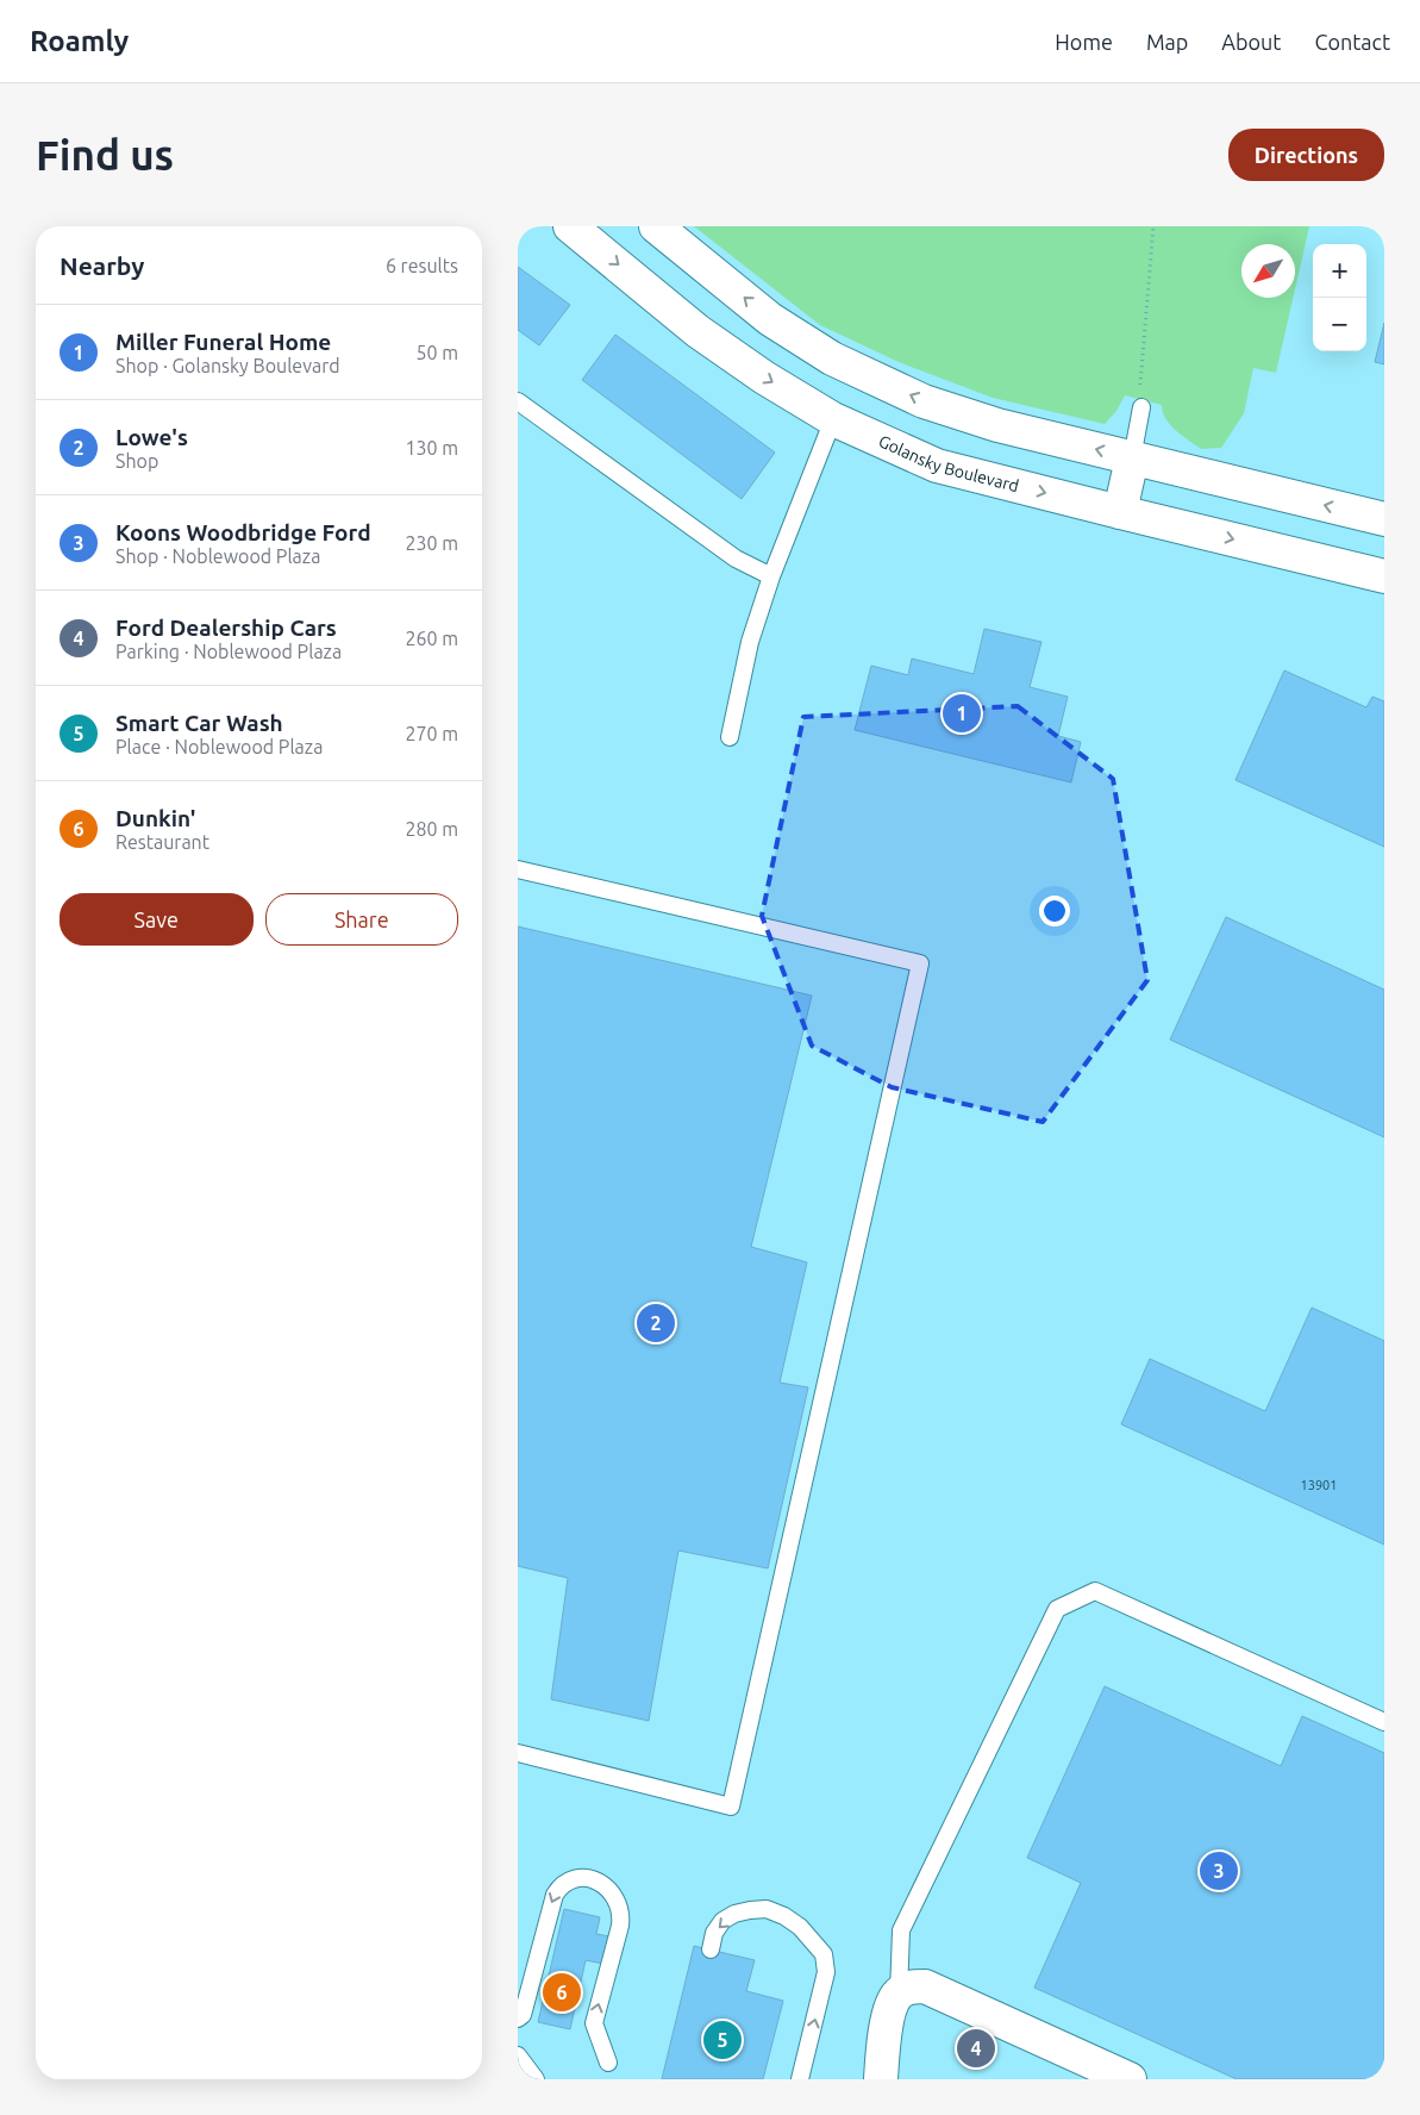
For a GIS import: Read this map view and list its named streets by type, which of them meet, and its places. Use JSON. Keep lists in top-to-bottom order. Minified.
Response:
{"streets":{"street":["Golansky Boulevard"]},"house_numbers":["13901"],"north":"bottom left","page":{"header":"Roamly","nav":["Home","Map","About","Contact"],"buttons":["Directions",["Save","Share"]],"title":"Find us","heading":["Nearby","6 results"],"map_buttons":["+","−"],"list":[{"mark":"1","name":"Miller Funeral Home","note":"Shop · Golansky Boulevard","value":"50 m"},{"mark":"2","name":"Lowe's","note":"Shop","value":"130 m"},{"mark":"3","name":"Koons Woodbridge Ford","note":"Shop · Noblewood Plaza","value":"230 m"},{"mark":"4","name":"Ford Dealership Cars","note":"Parking · Noblewood Plaza","value":"260 m"},{"mark":"5","name":"Smart Car Wash","note":"Place · Noblewood Plaza","value":"270 m"},{"mark":"6","name":"Dunkin'","note":"Restaurant","value":"280 m"}],"pins":["1","2","3","6","5","4"]}}
